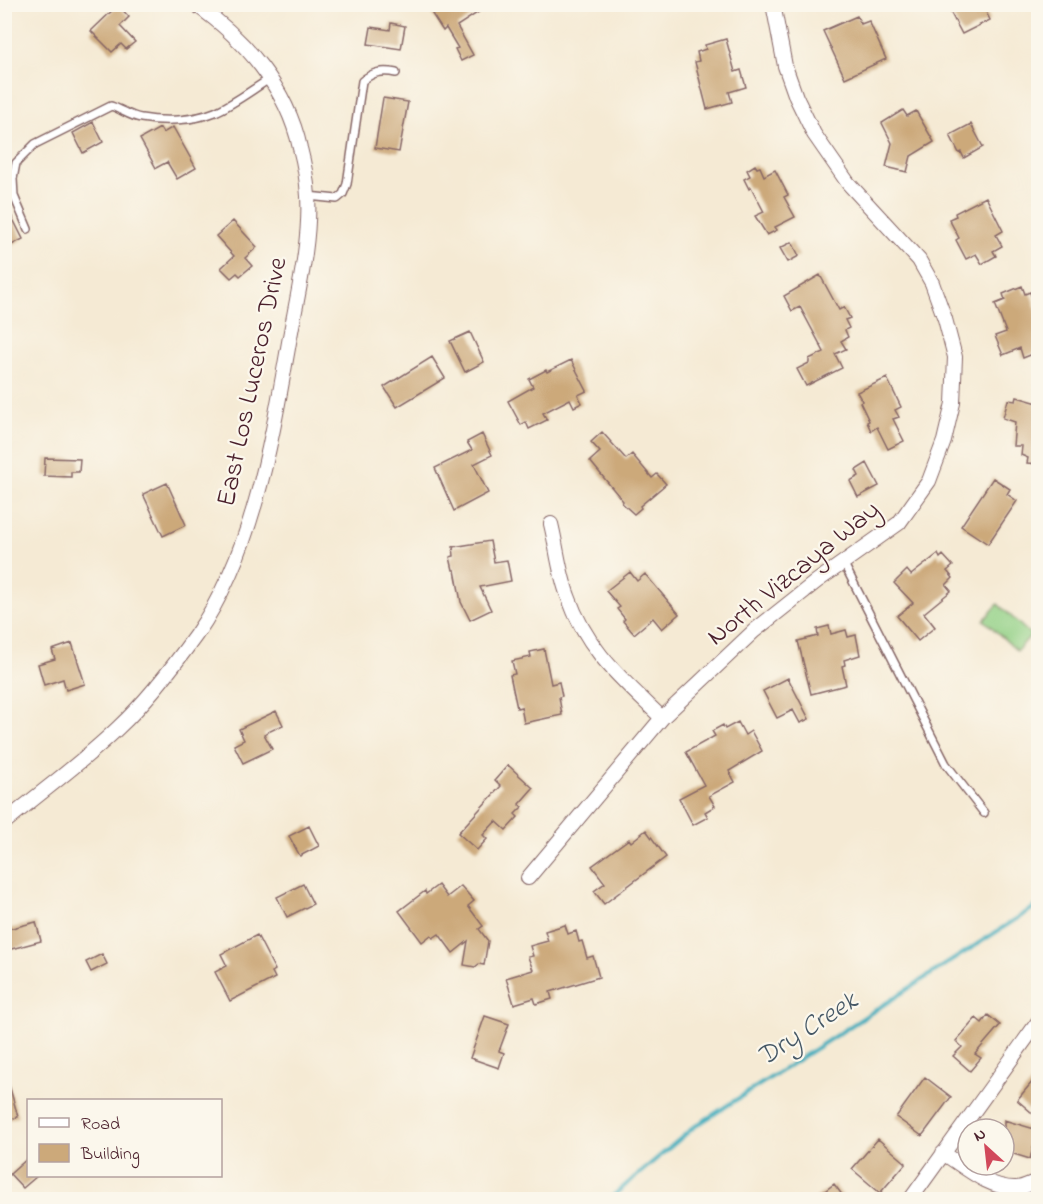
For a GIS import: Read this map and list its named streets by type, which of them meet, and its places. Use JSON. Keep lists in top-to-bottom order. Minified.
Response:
{"streets":{"street":["East Los Luceros Drive","North Vizcaya Way"]},"water":["Dry Creek"],"legend":["Road","Building"],"north":"top left"}
